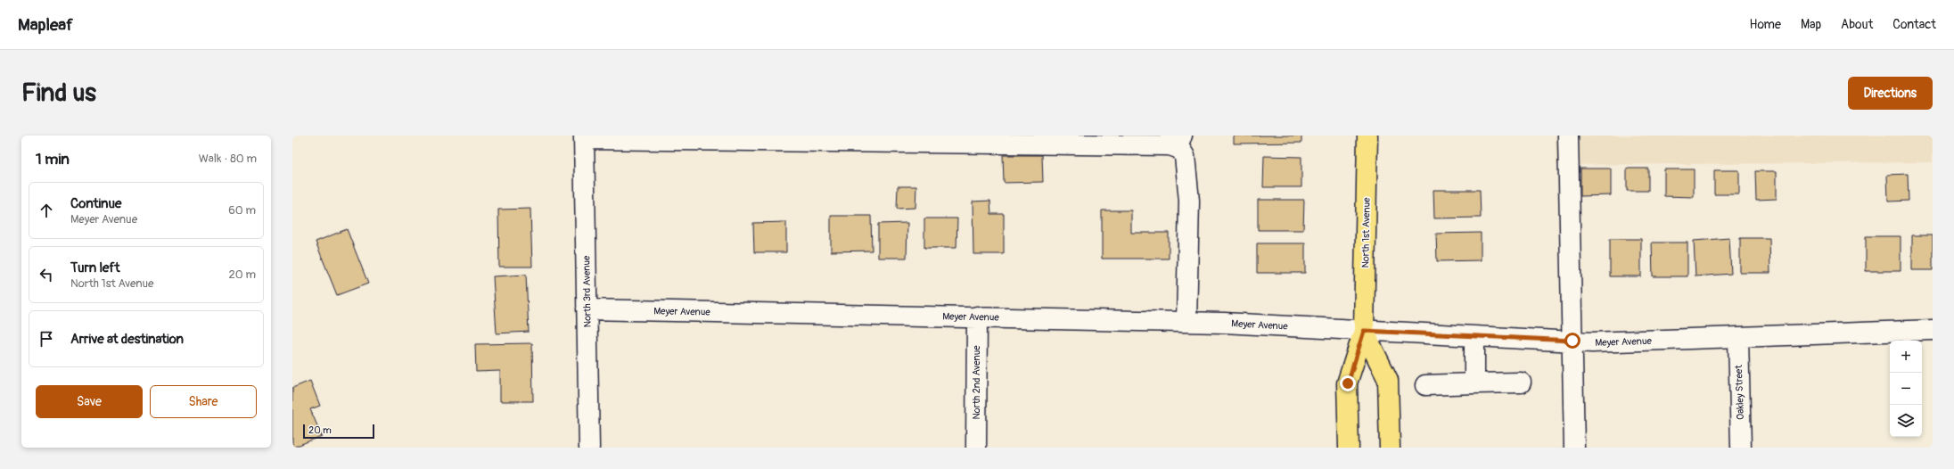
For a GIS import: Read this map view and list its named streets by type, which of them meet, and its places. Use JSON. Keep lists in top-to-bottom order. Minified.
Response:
{"streets":{"main road":["North 1st Avenue"],"street":["North 3rd Avenue","Meyer Avenue","North 2nd Avenue","Oakley Street"]},"crossings":[["North 1st Avenue","Meyer Avenue"],["North 3rd Avenue","Meyer Avenue"],["Meyer Avenue","North 2nd Avenue"],["Meyer Avenue","Oakley Street"]],"scale_bar":"20 m","page":{"header":"Mapleaf","nav":["Home","Map","About","Contact"],"buttons":["Directions",["Save","Share"]],"title":"Find us","heading":["1 min","Walk · 80 m"],"list":[["Continue","Meyer Avenue","60 m"],["Turn left","North 1st Avenue","20 m"],"Arrive at destination"],"map_buttons":["+","−"],"scale":"20 m"}}
